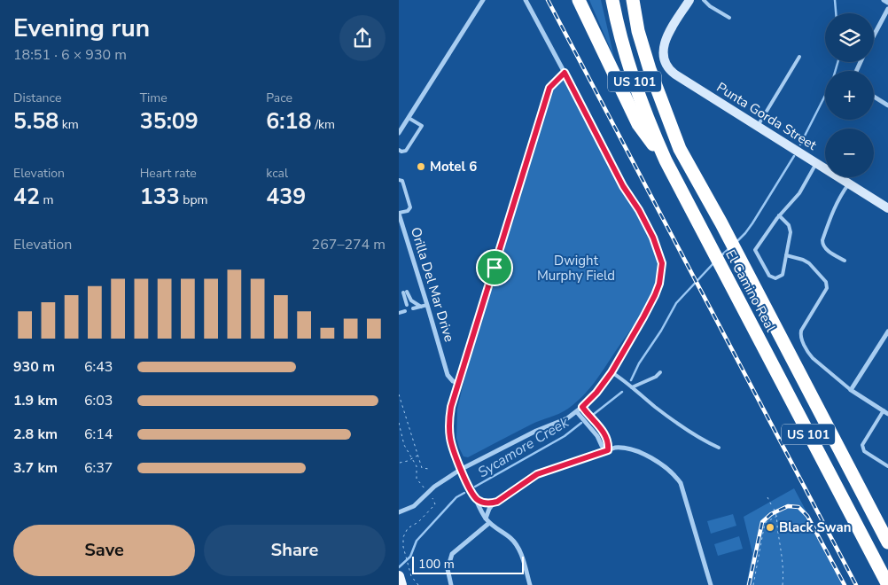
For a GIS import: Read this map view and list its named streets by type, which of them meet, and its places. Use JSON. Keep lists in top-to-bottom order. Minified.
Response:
{"streets":{"highway":["US 101","El Camino Real"],"street":["Punta Gorda Street","Orilla Del Mar Drive"]},"water":["Sycamore Creek"],"parks":["Dwight Murphy Field"],"places":["Motel 6","Black Swan"],"scale_bar":"100 m","page":{"heading":["Evening run","18:51 · 6 × 930 m"],"map_buttons":["+","−"],"stats":[["Distance","5.58 km"],["Time","35:09"],["Pace","6:18 /km"],["Elevation","42 m"],["Heart rate","133 bpm"],["kcal","439"]],"chart":["Elevation","267–274 m"],"list":[{"name":"930 m","note":"6:43"},{"name":"1.9 km","note":"6:03"},{"name":"2.8 km","note":"6:14"},{"name":"3.7 km","note":"6:37"}],"buttons":["Save","Share"],"scale":"100 m"}}
